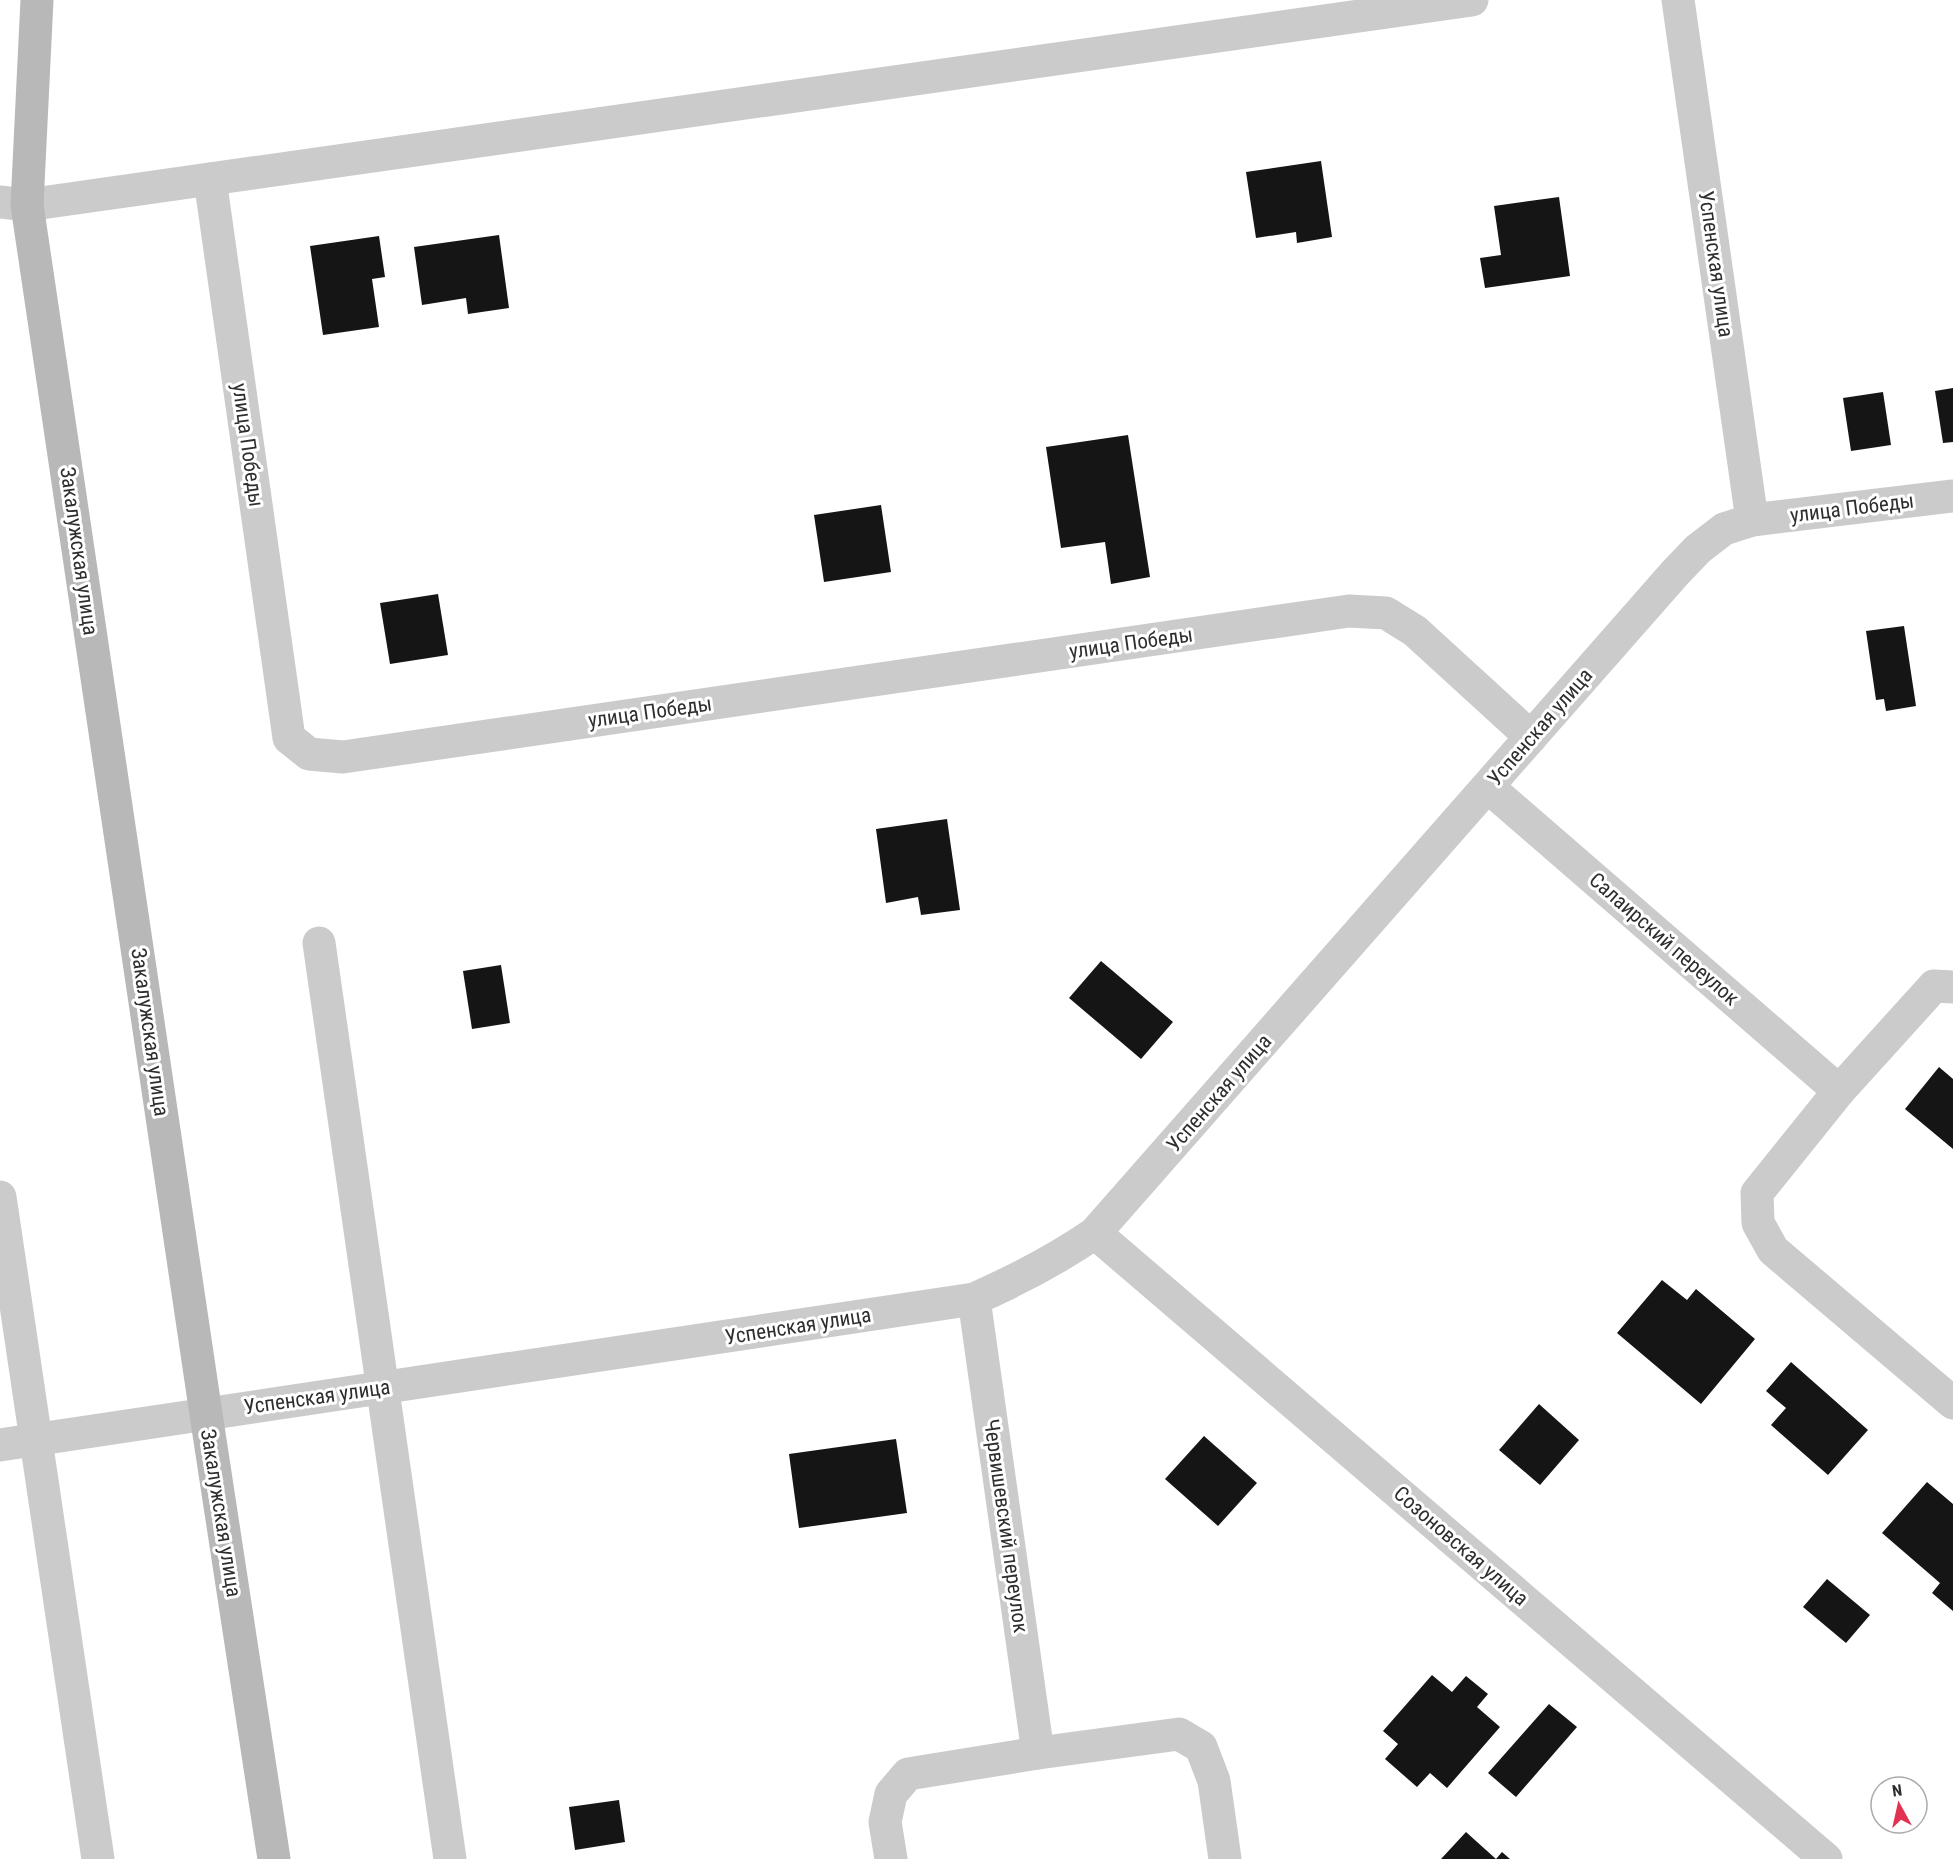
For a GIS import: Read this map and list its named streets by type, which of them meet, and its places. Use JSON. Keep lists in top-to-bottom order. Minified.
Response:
{"streets":{"street":["Успенская улица","улица Победы","Закалужская улица","Салаирский переулок","Червишевский переулок","Созоновская улица"]},"crossings":[["Успенская улица","улица Победы"],["Успенская улица","Закалужская улица"],["Успенская улица","Салаирский переулок"],["Успенская улица","Червишевский переулок"],["Успенская улица","Созоновская улица"]],"north":"top"}
